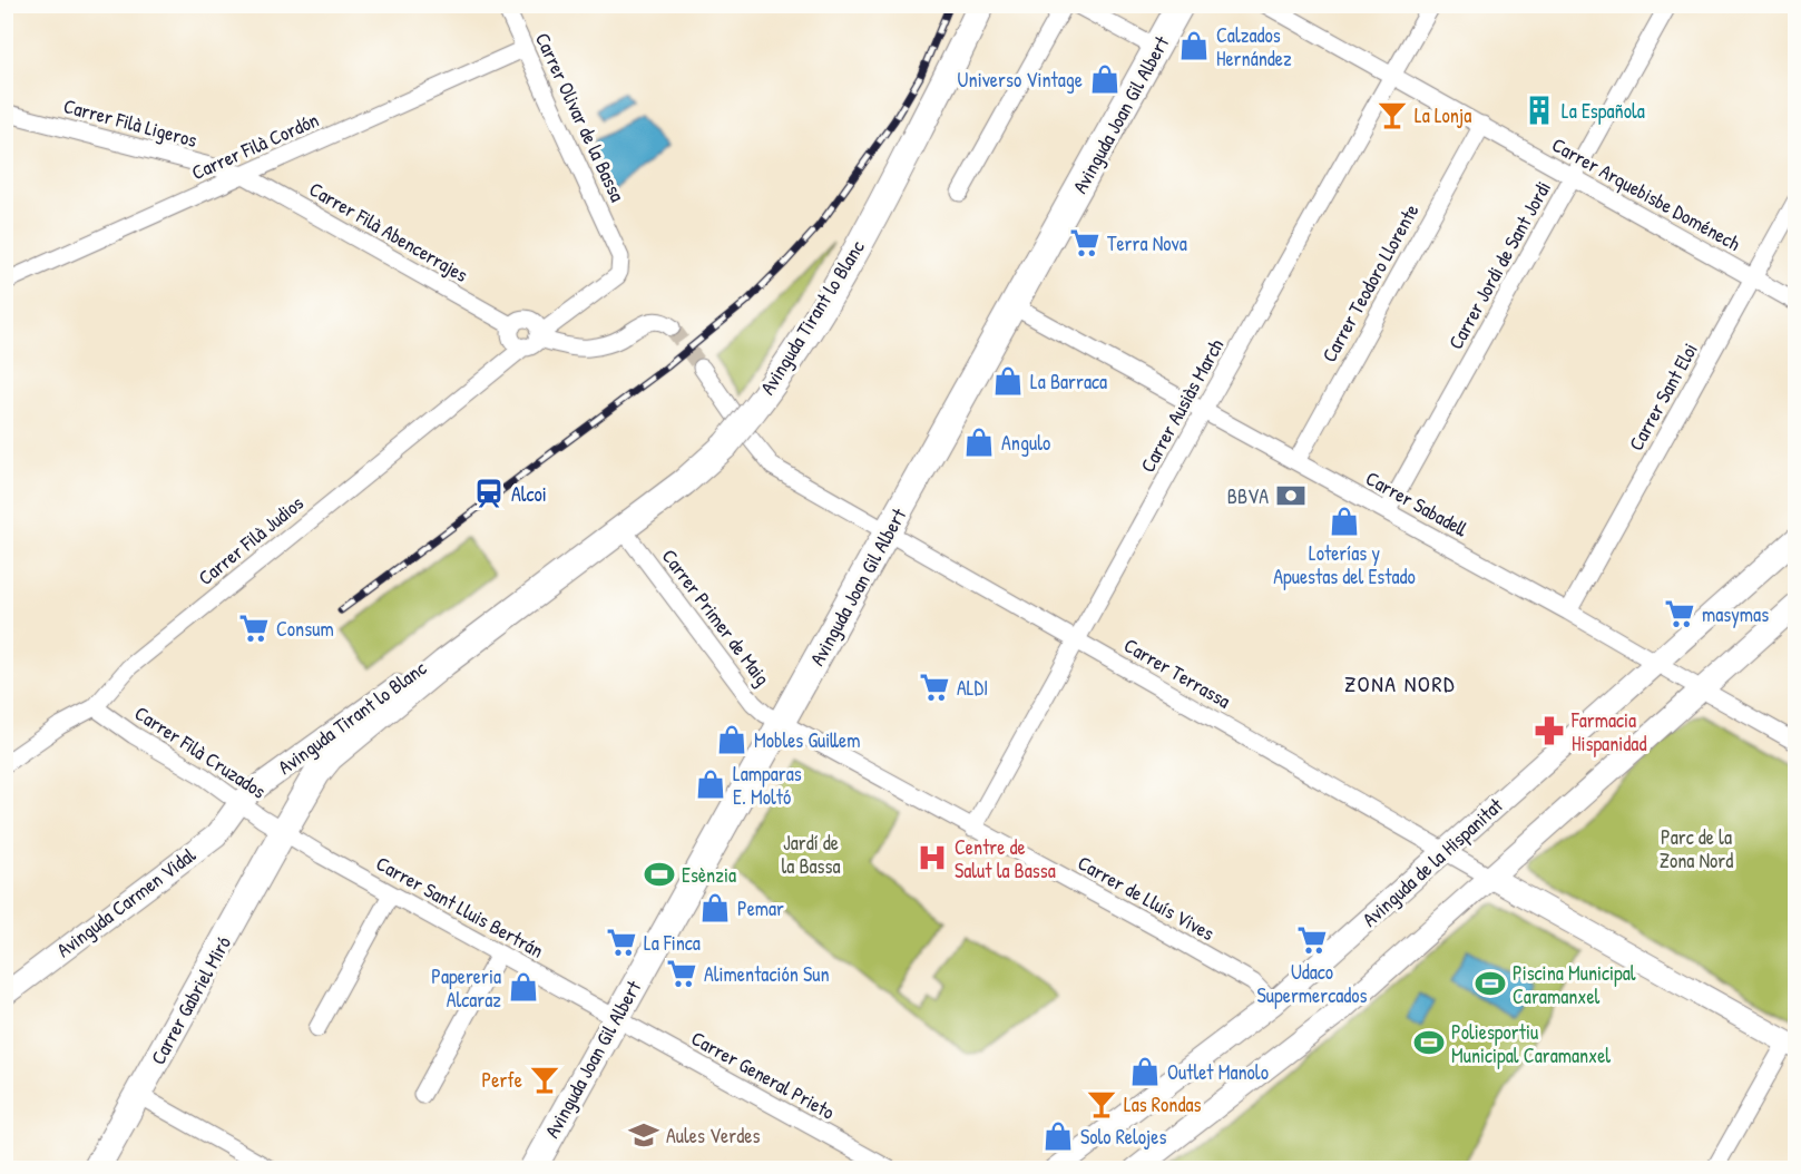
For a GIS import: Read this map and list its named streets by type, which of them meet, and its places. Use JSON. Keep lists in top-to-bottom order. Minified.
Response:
{"streets":{"main road":["Avinguda Joan Gil Albert","Avinguda Tirant lo Blanc","Carrer Gabriel Miró"],"street":["Carrer Olivar de la Bassa","Carrer Filà Ligeros","Carrer Filà Cordón","Carrer Arquebisbe Doménech","Carrer Filà Abencerrajes","Carrer Jordi de Sant Jordi","Carrer Teodoro Llorente","Carrer Sant Eloi","Carrer Ausiàs March","Carrer Sabadell","Carrer Filà Judios","Carrer Primer de Maig","Carrer Terrassa","Carrer Filà Cruzados","Avinguda de la Hispanitat","Carrer de Lluís Vives","Avinguda Carmen Vidal","Carrer Sant Lluis Bertrán","Carrer General Prieto"]},"crossings":[["Avinguda Joan Gil Albert","Carrer Sabadell"],["Avinguda Joan Gil Albert","Carrer Primer de Maig"],["Avinguda Joan Gil Albert","Carrer Terrassa"],["Avinguda Joan Gil Albert","Carrer de Lluís Vives"],["Avinguda Joan Gil Albert","Carrer Sant Lluis Bertrán"],["Avinguda Joan Gil Albert","Carrer General Prieto"],["Carrer Olivar de la Bassa","Carrer Filà Cordón"],["Carrer Olivar de la Bassa","Carrer Filà Judios"],["Carrer Filà Ligeros","Carrer Filà Cordón"],["Carrer Filà Ligeros","Carrer Filà Abencerrajes"],["Carrer Filà Cordón","Carrer Filà Abencerrajes"],["Carrer Arquebisbe Doménech","Carrer Jordi de Sant Jordi"],["Carrer Arquebisbe Doménech","Carrer Teodoro Llorente"],["Carrer Arquebisbe Doménech","Carrer Sant Eloi"],["Carrer Arquebisbe Doménech","Carrer Ausiàs March"],["Carrer Filà Abencerrajes","Carrer Filà Judios"],["Carrer Jordi de Sant Jordi","Carrer Sabadell"],["Carrer Teodoro Llorente","Carrer Sabadell"],["Avinguda Tirant lo Blanc","Carrer Primer de Maig"],["Avinguda Tirant lo Blanc","Carrer Filà Cruzados"],["Avinguda Tirant lo Blanc","Avinguda Carmen Vidal"],["Avinguda Tirant lo Blanc","Carrer Sant Lluis Bertrán"],["Avinguda Tirant lo Blanc","Carrer Gabriel Miró"],["Carrer Sant Eloi","Carrer Sabadell"],["Carrer Ausiàs March","Carrer Sabadell"],["Carrer Ausiàs March","Carrer Terrassa"],["Carrer Ausiàs March","Carrer de Lluís Vives"],["Carrer Sabadell","Avinguda de la Hispanitat"],["Carrer Filà Judios","Carrer Filà Cruzados"],["Carrer Primer de Maig","Carrer de Lluís Vives"],["Carrer Terrassa","Avinguda de la Hispanitat"],["Carrer Filà Cruzados","Avinguda Carmen Vidal"],["Carrer Filà Cruzados","Carrer Sant Lluis Bertrán"],["Carrer Filà Cruzados","Carrer Gabriel Miró"],["Avinguda de la Hispanitat","Carrer de Lluís Vives"],["Carrer Sant Lluis Bertrán","Carrer Gabriel Miró"],["Carrer Sant Lluis Bertrán","Carrer General Prieto"]],"districts":["ZONA NORD"],"parks":["Parc de la Zona Nord","Jardí de la Bassa"],"places":{"shop":["Calzados Hernández","Universo Vintage","La Barraca","Angulo","Loterías y Apuestas del Estado","Mobles Guillem","Lamparas E. Moltó","Pemar","Papereria Alcaraz","Outlet Manolo","Solo Relojes"],"building":["La Española"],"bar":["La Lonja","Perfe","Las Rondas"],"supermarket":["Terra Nova","masymas","Consum","ALDI","Udaco Supermercados","La Finca","Alimentación Sun"],"station":["Alcoi"],"bank":["BBVA"],"pharmacy":["Farmacia Hispanidad"],"hospital":["Centre de Salut la Bassa"],"sports":["Esènzia","Piscina Municipal Caramanxel","Poliesportiu Municipal Caramanxel"],"school or university":["Aules Verdes"]}}
